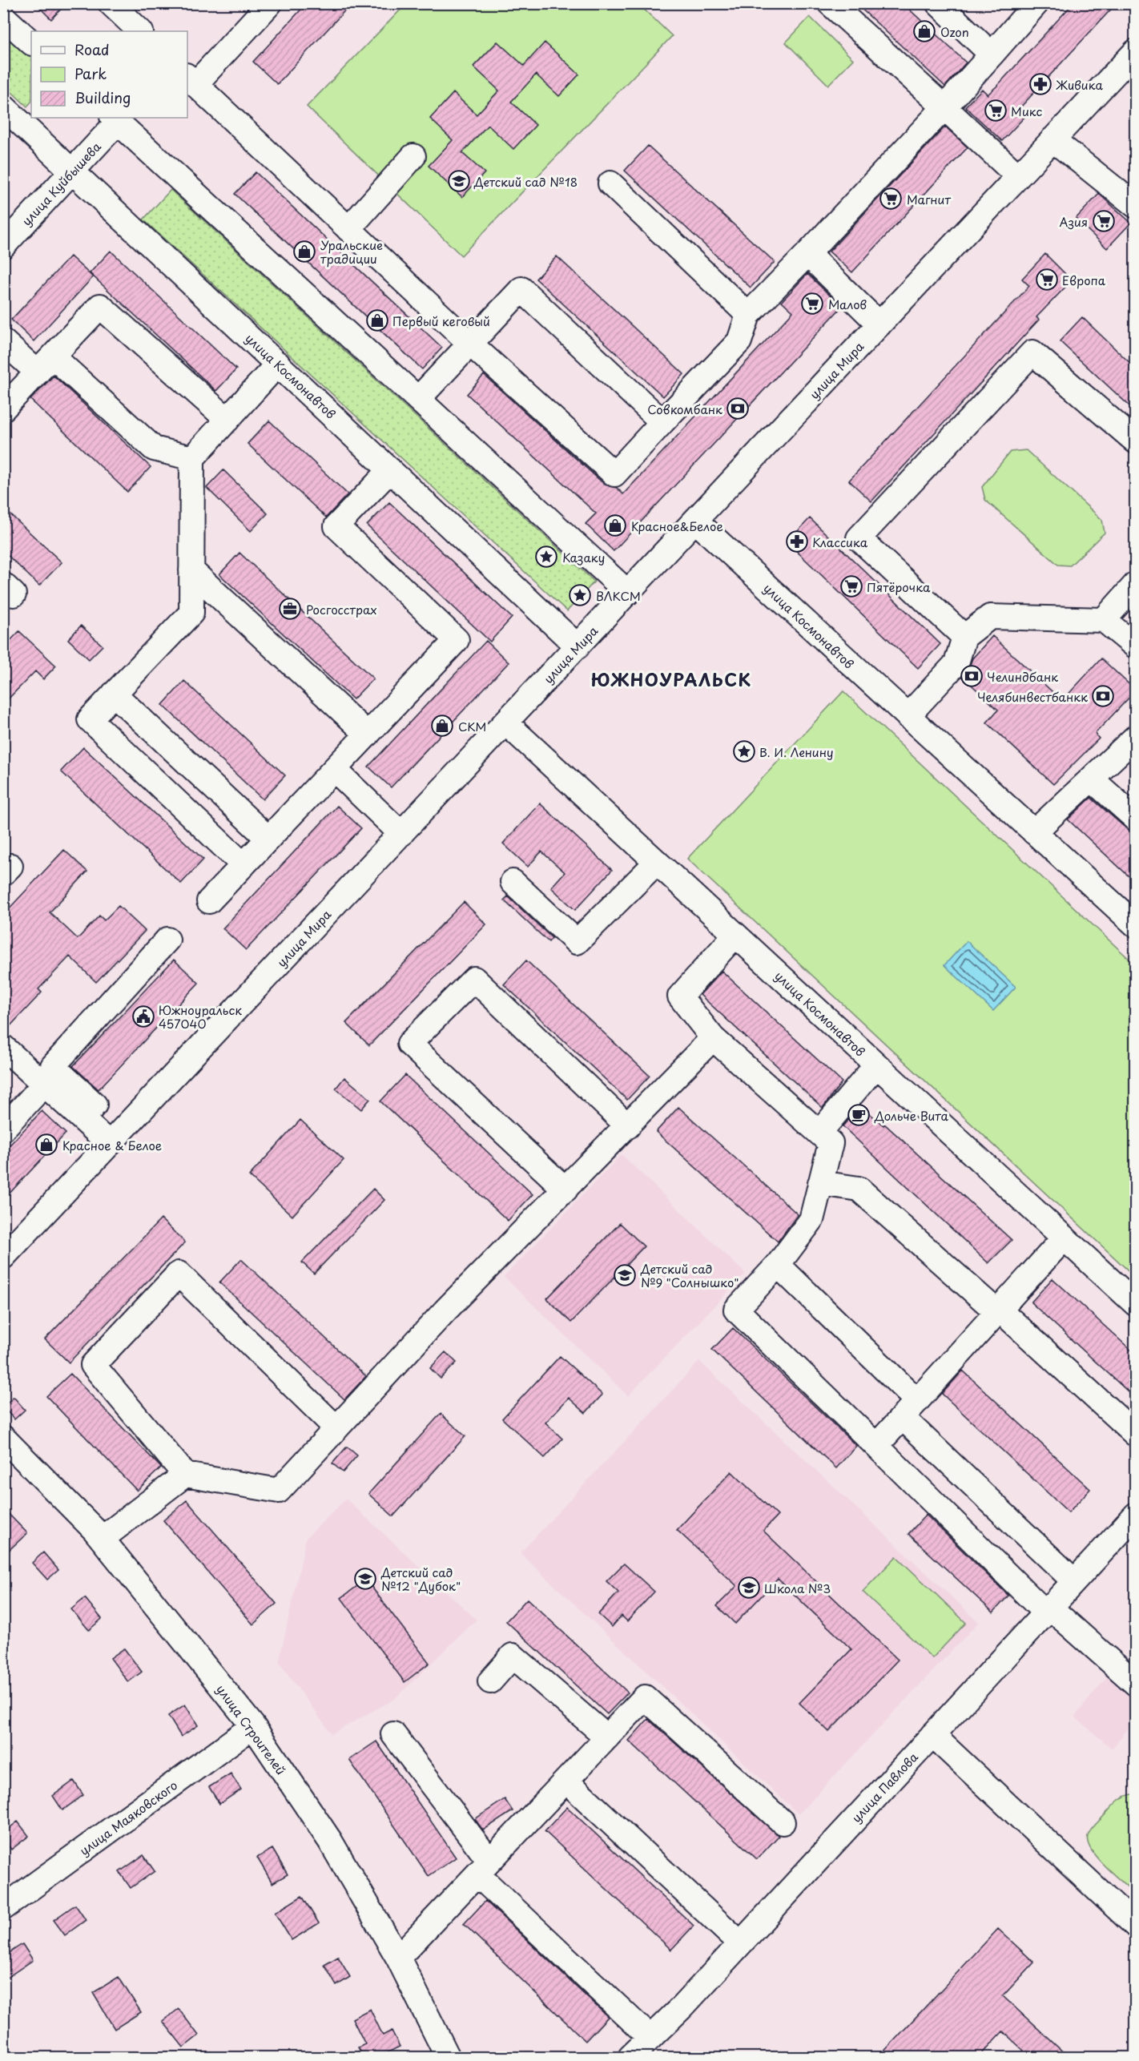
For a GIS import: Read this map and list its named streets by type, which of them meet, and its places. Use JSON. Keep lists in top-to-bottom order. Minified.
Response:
{"streets":{"street":["улица Куйбышева","улица Мира","улица Космонавтов","улица Строителей","улица Павлова","улица Маяковского"]},"crossings":[["улица Куйбышева","улица Космонавтов"],["улица Мира","улица Космонавтов"],["улица Строителей","улица Маяковского"]],"districts":["ЮЖНОУРАЛЬСК"],"places":{"shop":["Ozon","Уральские традиции","Первый кеговый","Красное&Белое","СКМ","Красное & Белое"],"pharmacy":["Живика","Классика"],"supermarket":["Микс","Магнит","Азия","Европа","Малов","Пятёрочка"],"school or university":["Детский сад №18","Детский сад №9 \"Солнышко\"","Детский сад №12 \"Дубок\"","Школа №3"],"bank":["Совкомбанк","Челиндбанк","Челябинвестбанкк"],"place":["Казаку","ВЛКСМ","В. И. Ленину"],"office":["Росгосстрах"],"public building":["Южноуральск 457040"],"cafe":["Дольче Вита"]},"legend":["Road","Park","Building"]}
